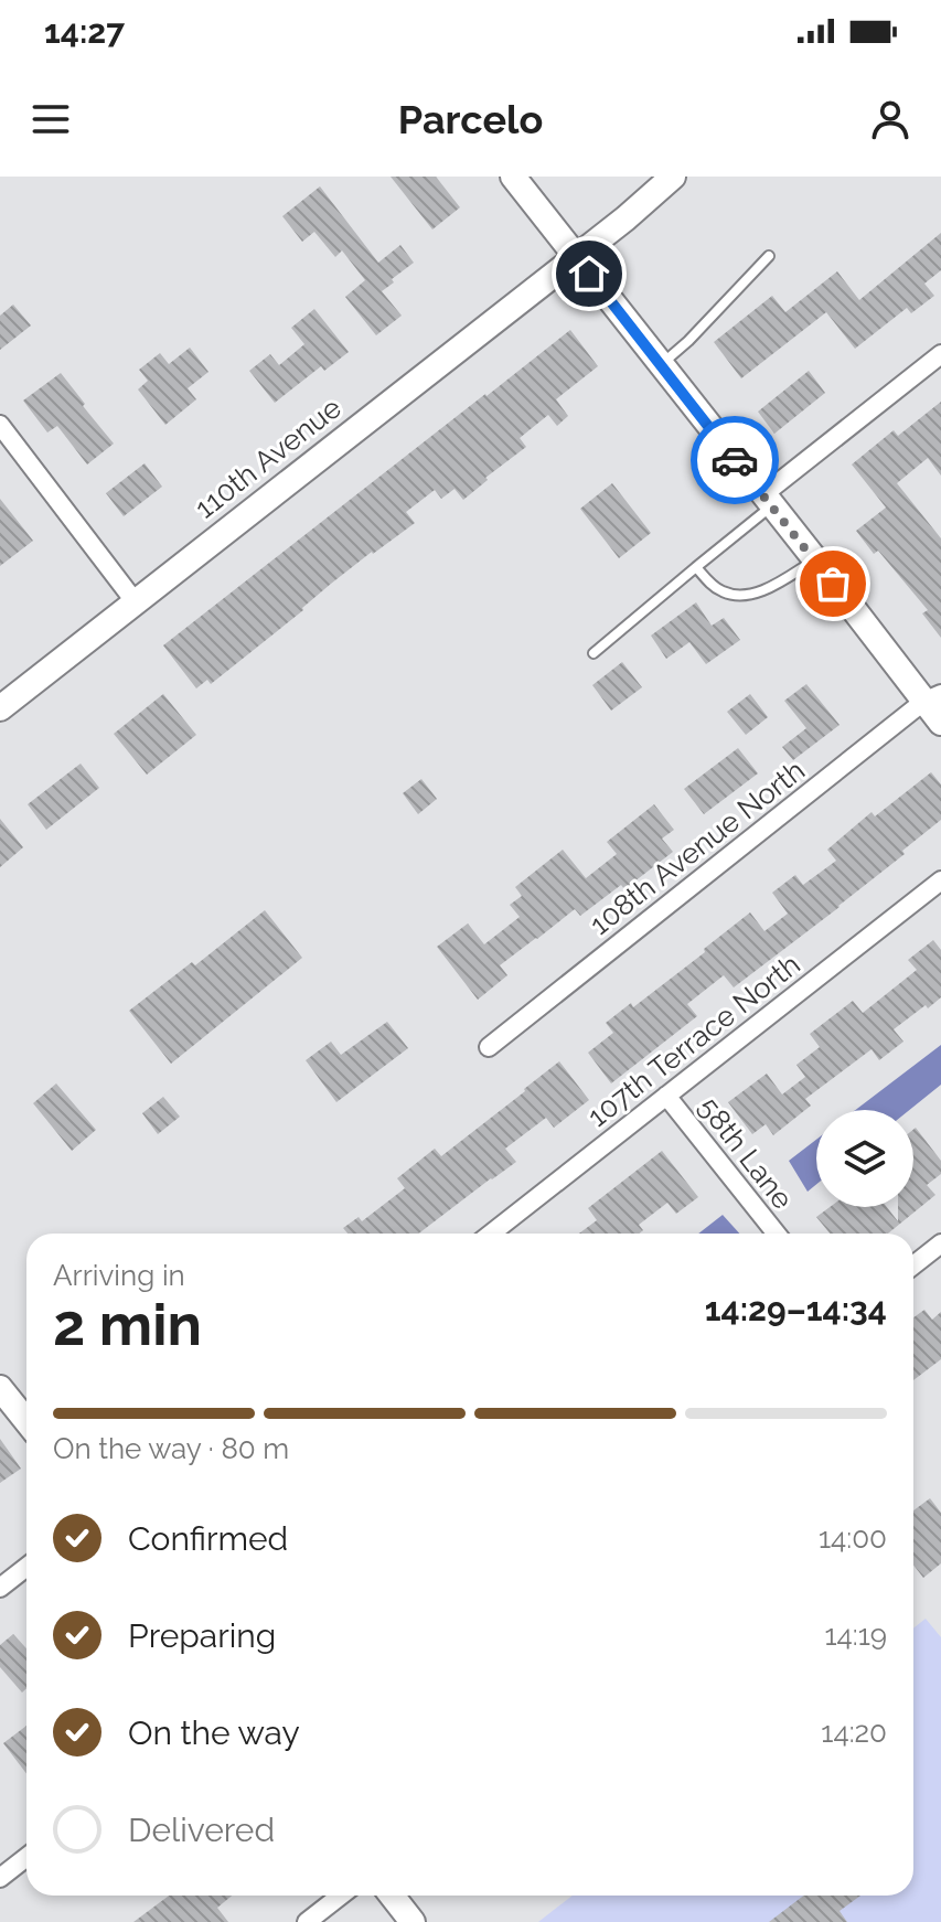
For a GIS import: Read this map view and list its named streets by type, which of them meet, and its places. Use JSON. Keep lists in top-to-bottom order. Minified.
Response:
{"streets":{"street":["110th Avenue","108th Avenue North","107th Terrace North","58th Lane"]},"crossings":[["107th Terrace North","58th Lane"]],"page":{"status":"14:27","header":"Parcelo","heading":["2 min","Arriving in","14:29–14:34"],"bar":"On the way · 80 m","list":[["Confirmed","14:00"],["Preparing","14:19"],["On the way","14:20"],"Delivered"]}}
